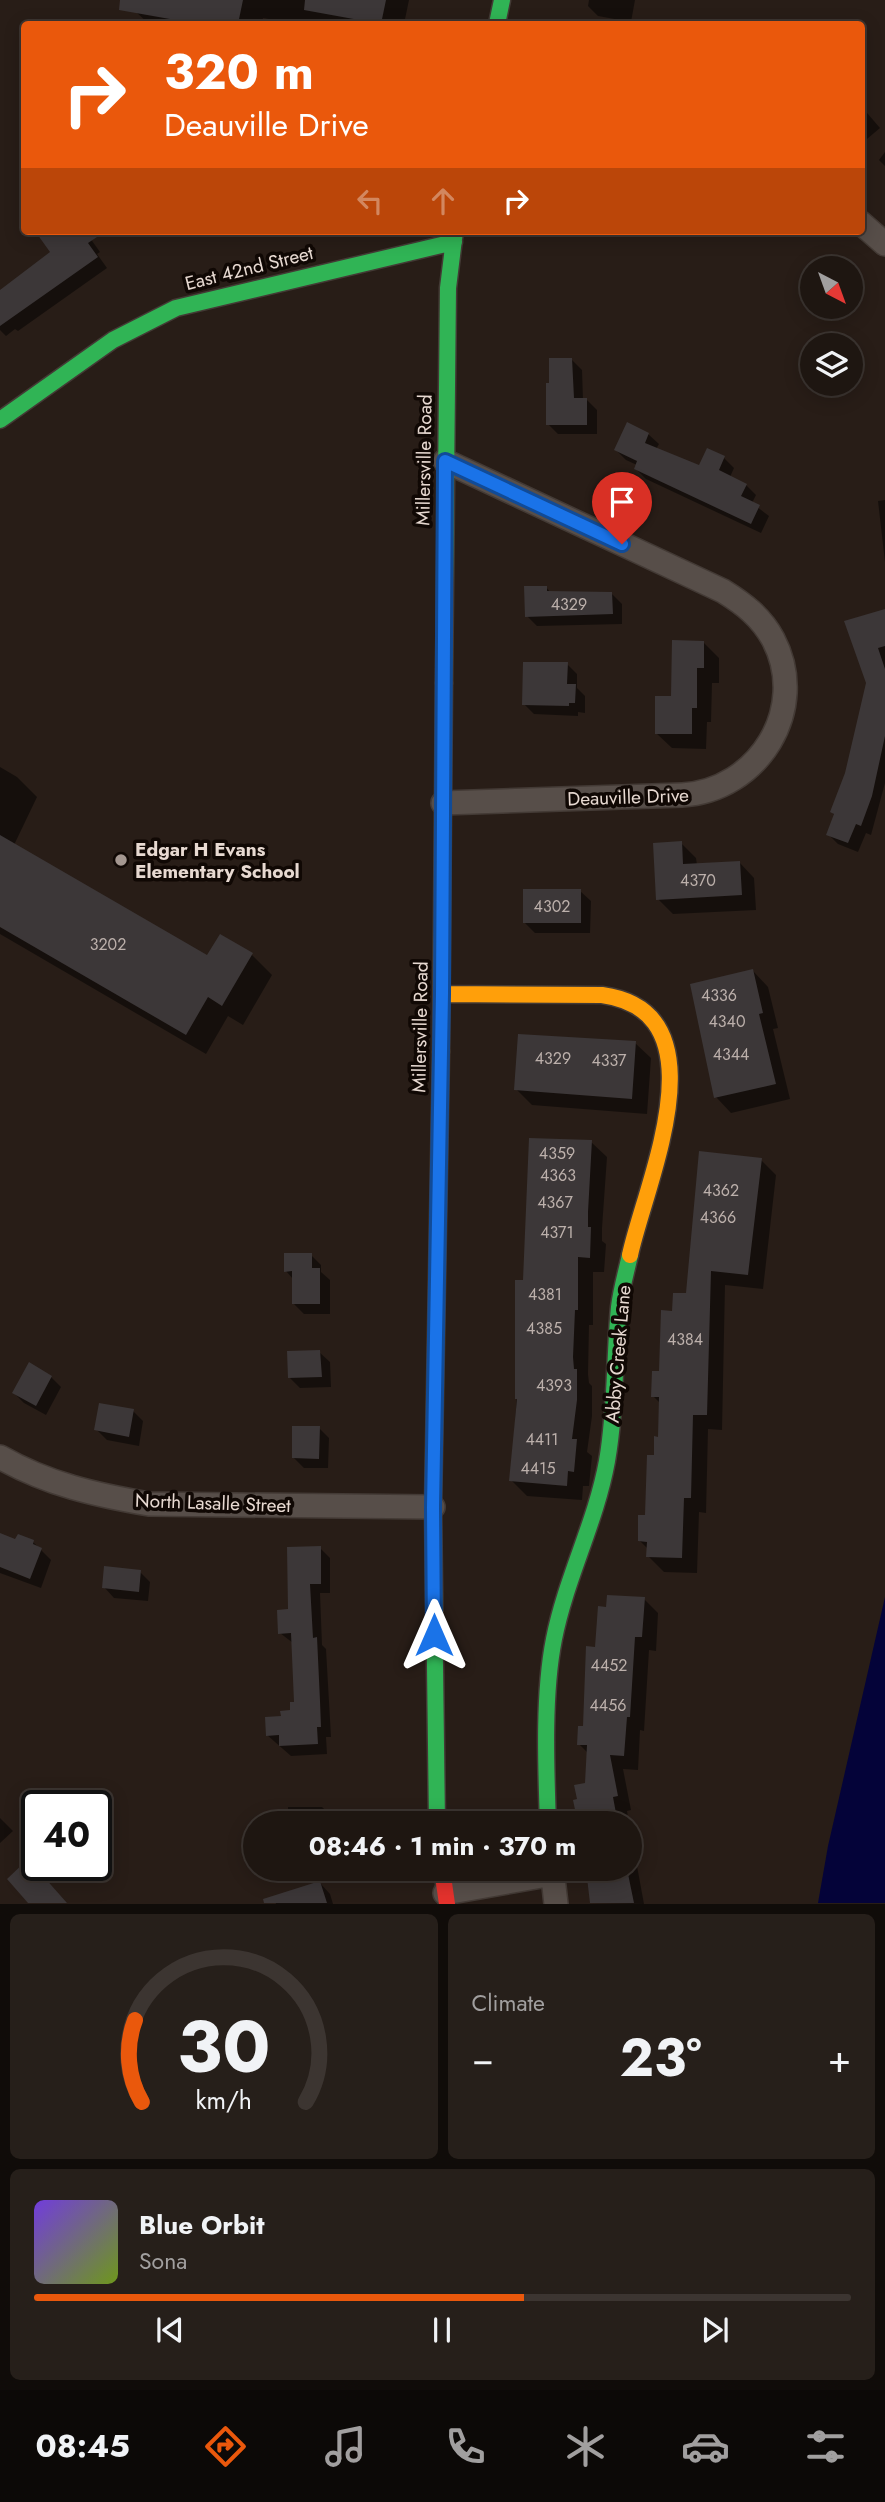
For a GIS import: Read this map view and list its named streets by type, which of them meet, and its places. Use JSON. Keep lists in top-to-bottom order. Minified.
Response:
{"streets":{"street":["East 42nd Street","Millersville Road","Deauville Drive","Abby Creek Lane","North Lasalle Street"]},"crossings":[["East 42nd Street","Millersville Road"],["Millersville Road","Deauville Drive"],["Millersville Road","Abby Creek Lane"],["Millersville Road","North Lasalle Street"]],"places":["Edgar H Evans Elementary School"],"house_numbers":["4329","4370","4302","3202","4336","4340","4344","4329","4337","4359","4363","4362","4367","4366","4371","4381","4385","4384","4393","4411","4415","4452","4456"],"north":"bottom right","page":{"turn":["320 m","Deauville Drive"],"limit":"40","trip":"08:46 · 1 min · 370 m","tile":"Climate","heat":["−","23°","+"],"song":["Blue Orbit","Sona"],"tabs":"08:45","gauge":["30","km/h"]}}
